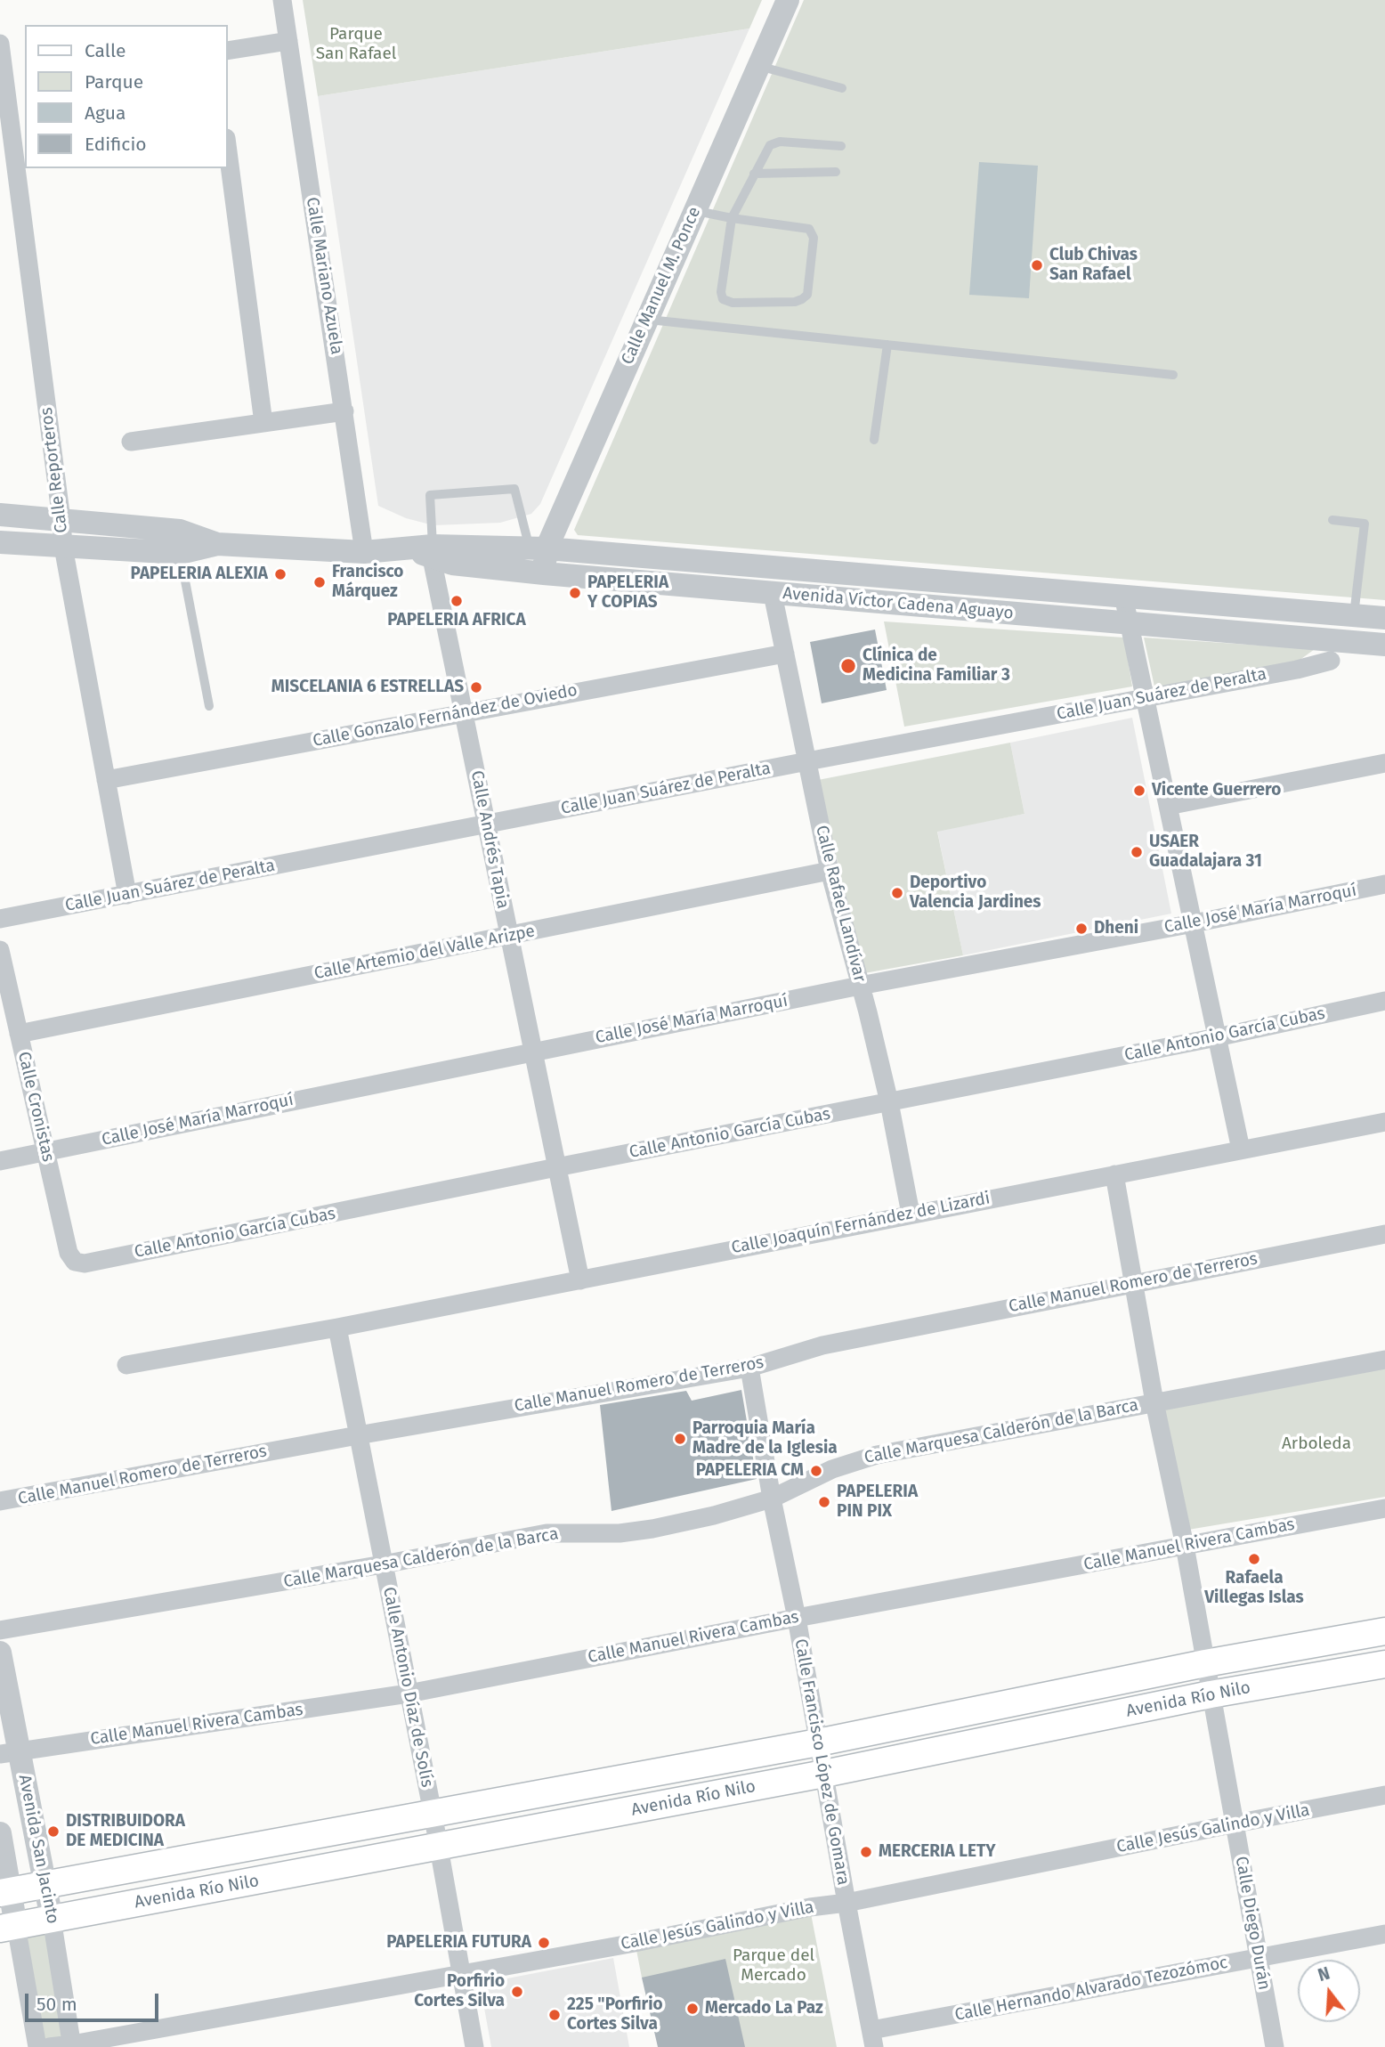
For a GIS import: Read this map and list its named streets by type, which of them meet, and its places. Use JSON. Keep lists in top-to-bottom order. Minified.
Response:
{"streets":{"main road":["Avenida Río Nilo"],"street":["Calle Mariano Azuela","Calle Manuel M. Ponce","Calle Reporteros","Avenida Víctor Cadena Aguayo","Calle Juan Suárez de Peralta","Calle Gonzalo Fernández de Oviedo","Calle Andrés Tapia","Calle Rafael Landívar","Calle José María Marroquí","Calle Artemio del Valle Arizpe","Calle Antonio García Cubas","Calle Cronistas","Calle Joaquín Fernández de Lizardi","Calle Manuel Romero de Terreros","Calle Marquesa Calderón de la Barca","Calle Manuel Rivera Cambas","Calle Antonio Díaz de Solís","Calle Francisco López de Gomara","Calle Jesús Galindo y Villa","Avenida San Jacinto","Calle Diego Durán","Calle Hernando Alvarado Tezozómoc"]},"crossings":[["Calle Mariano Azuela","Avenida Víctor Cadena Aguayo"],["Calle Manuel M. Ponce","Avenida Víctor Cadena Aguayo"],["Calle Reporteros","Avenida Víctor Cadena Aguayo"],["Calle Reporteros","Calle Juan Suárez de Peralta"],["Calle Reporteros","Calle Gonzalo Fernández de Oviedo"],["Avenida Víctor Cadena Aguayo","Calle Andrés Tapia"],["Avenida Víctor Cadena Aguayo","Calle Rafael Landívar"],["Calle Juan Suárez de Peralta","Calle Andrés Tapia"],["Calle Juan Suárez de Peralta","Calle Rafael Landívar"],["Calle Gonzalo Fernández de Oviedo","Calle Andrés Tapia"],["Calle Gonzalo Fernández de Oviedo","Calle Rafael Landívar"],["Calle Andrés Tapia","Calle José María Marroquí"],["Calle Andrés Tapia","Calle Artemio del Valle Arizpe"],["Calle Andrés Tapia","Calle Antonio García Cubas"],["Calle Andrés Tapia","Calle Joaquín Fernández de Lizardi"],["Calle Rafael Landívar","Calle José María Marroquí"],["Calle Rafael Landívar","Calle Artemio del Valle Arizpe"],["Calle Rafael Landívar","Calle Antonio García Cubas"],["Calle Rafael Landívar","Calle Joaquín Fernández de Lizardi"],["Calle José María Marroquí","Calle Cronistas"],["Calle Artemio del Valle Arizpe","Calle Cronistas"],["Calle Antonio García Cubas","Calle Cronistas"],["Calle Joaquín Fernández de Lizardi","Calle Antonio Díaz de Solís"],["Calle Joaquín Fernández de Lizardi","Calle Diego Durán"],["Calle Manuel Romero de Terreros","Calle Antonio Díaz de Solís"],["Calle Manuel Romero de Terreros","Calle Francisco López de Gomara"],["Calle Manuel Romero de Terreros","Calle Diego Durán"],["Calle Marquesa Calderón de la Barca","Calle Antonio Díaz de Solís"],["Calle Marquesa Calderón de la Barca","Calle Francisco López de Gomara"],["Calle Marquesa Calderón de la Barca","Calle Diego Durán"],["Calle Manuel Rivera Cambas","Calle Antonio Díaz de Solís"],["Calle Manuel Rivera Cambas","Calle Francisco López de Gomara"],["Calle Manuel Rivera Cambas","Avenida San Jacinto"],["Calle Manuel Rivera Cambas","Calle Diego Durán"],["Calle Antonio Díaz de Solís","Avenida Río Nilo"],["Calle Antonio Díaz de Solís","Calle Jesús Galindo y Villa"],["Avenida Río Nilo","Calle Francisco López de Gomara"],["Avenida Río Nilo","Avenida San Jacinto"],["Avenida Río Nilo","Calle Diego Durán"],["Calle Francisco López de Gomara","Calle Jesús Galindo y Villa"],["Calle Francisco López de Gomara","Calle Hernando Alvarado Tezozómoc"],["Calle Jesús Galindo y Villa","Avenida San Jacinto"],["Calle Jesús Galindo y Villa","Calle Diego Durán"],["Calle Diego Durán","Calle Hernando Alvarado Tezozómoc"]],"parks":["Parque San Rafael","Arboleda","Parque del Mercado"],"places":["Club Chivas San Rafael","PAPELERIA ALEXIA","Francisco Márquez","PAPELERIA Y COPIAS","PAPELERIA AFRICA","Clínica de Medicina Familiar 3","MISCELANIA 6 ESTRELLAS","Vicente Guerrero","USAER Guadalajara 31","Deportivo Valencia Jardines","Dheni","Parroquia María Madre de la Iglesia","PAPELERIA CM","PAPELERIA PIN PIX","Rafaela Villegas Islas","DISTRIBUIDORA DE MEDICINA","MERCERIA LETY","PAPELERIA FUTURA","Porfirio Cortes Silva","Mercado La Paz","225 \"Porfirio Cortes Silva"],"legend":["Calle","Parque","Agua","Edificio"],"scale_bar":"50 m","north":"top"}
